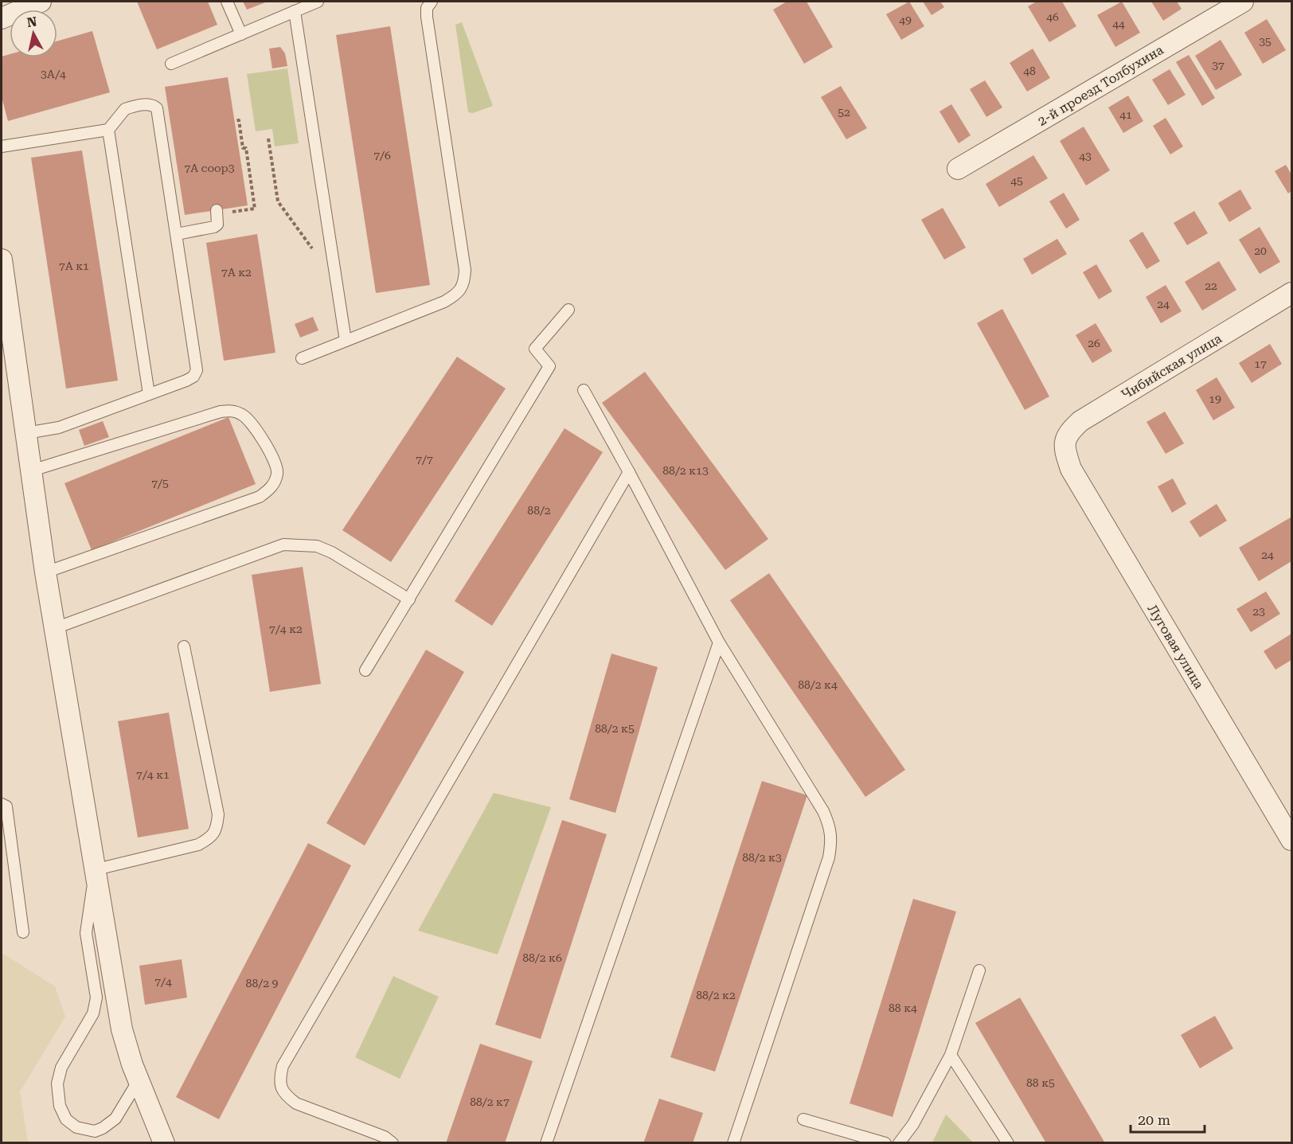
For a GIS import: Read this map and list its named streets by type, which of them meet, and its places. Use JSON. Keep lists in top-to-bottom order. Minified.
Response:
{"streets":{"street":["2-й проезд Толбухина","Чибийская улица","Луговая улица"]},"crossings":[["Чибийская улица","Луговая улица"]],"house_numbers":["46","49","44","35","37","48","3А/4","52","41","7/6","43","7А соор3","45","20","7А к1","7А к2","22","24","26","17","19","7/7","88/2 к13","7/5","88/2","24","23","7/4 к2","88/2 к4","88/2 к5","7/4 к1","88/2 к3","88/2 к6","7/4","88/2 9","88/2 к2","88 к4","88 к5","88/2 к7"],"scale_bar":"20 m","north":"top"}
